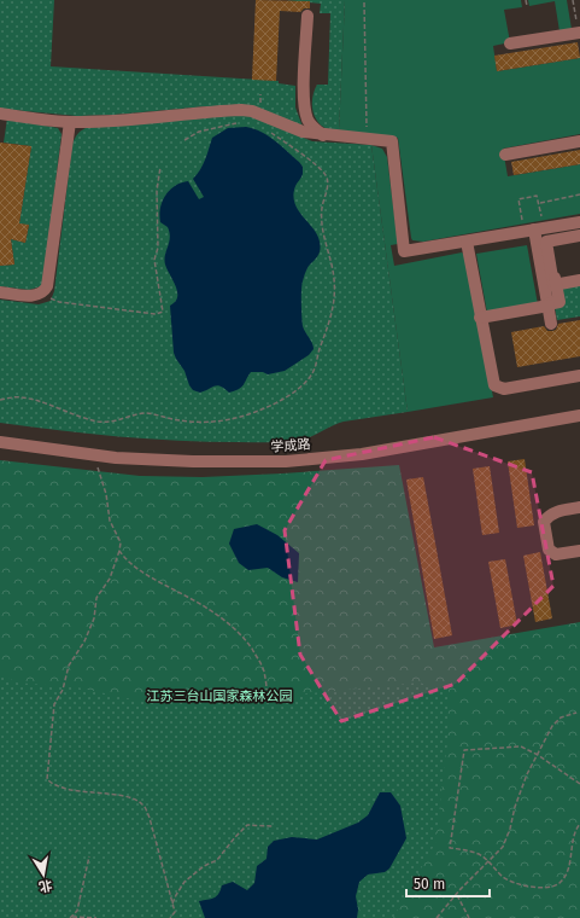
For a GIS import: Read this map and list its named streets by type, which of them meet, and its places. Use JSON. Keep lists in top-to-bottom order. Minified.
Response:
{"streets":{"street":["学成路"]},"parks":["江苏三台山国家森林公园"],"scale_bar":"50 m","north":"bottom"}
